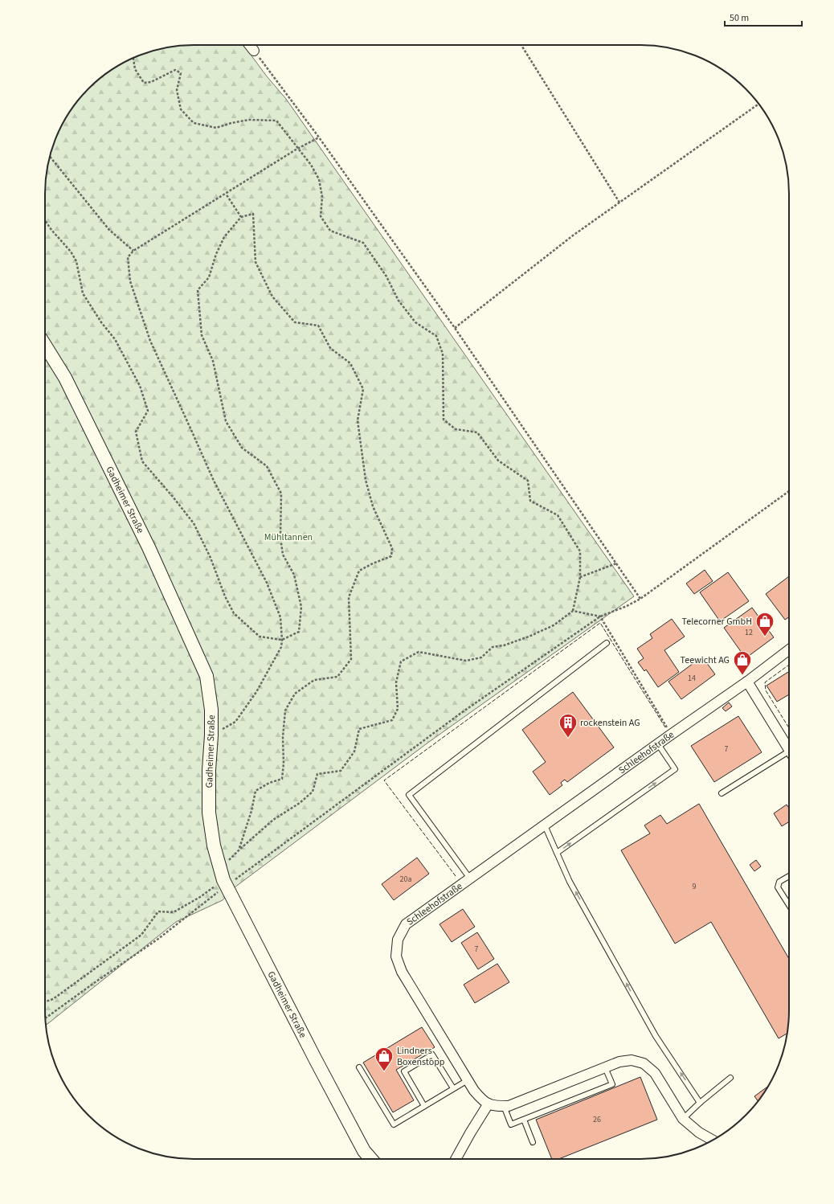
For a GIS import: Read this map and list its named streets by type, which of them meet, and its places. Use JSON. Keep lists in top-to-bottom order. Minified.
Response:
{"streets":{"street":["Gadheimer Straße","Schleehofstraße"]},"parks":["Mühltannen"],"places":{"shop":["Telecorner GmbH","Teewicht AG","Lindners Boxenstopp"],"building":["rockenstein AG"]},"house_numbers":["12","14","7","20a","9","7","26"],"scale_bar":"50 m"}
